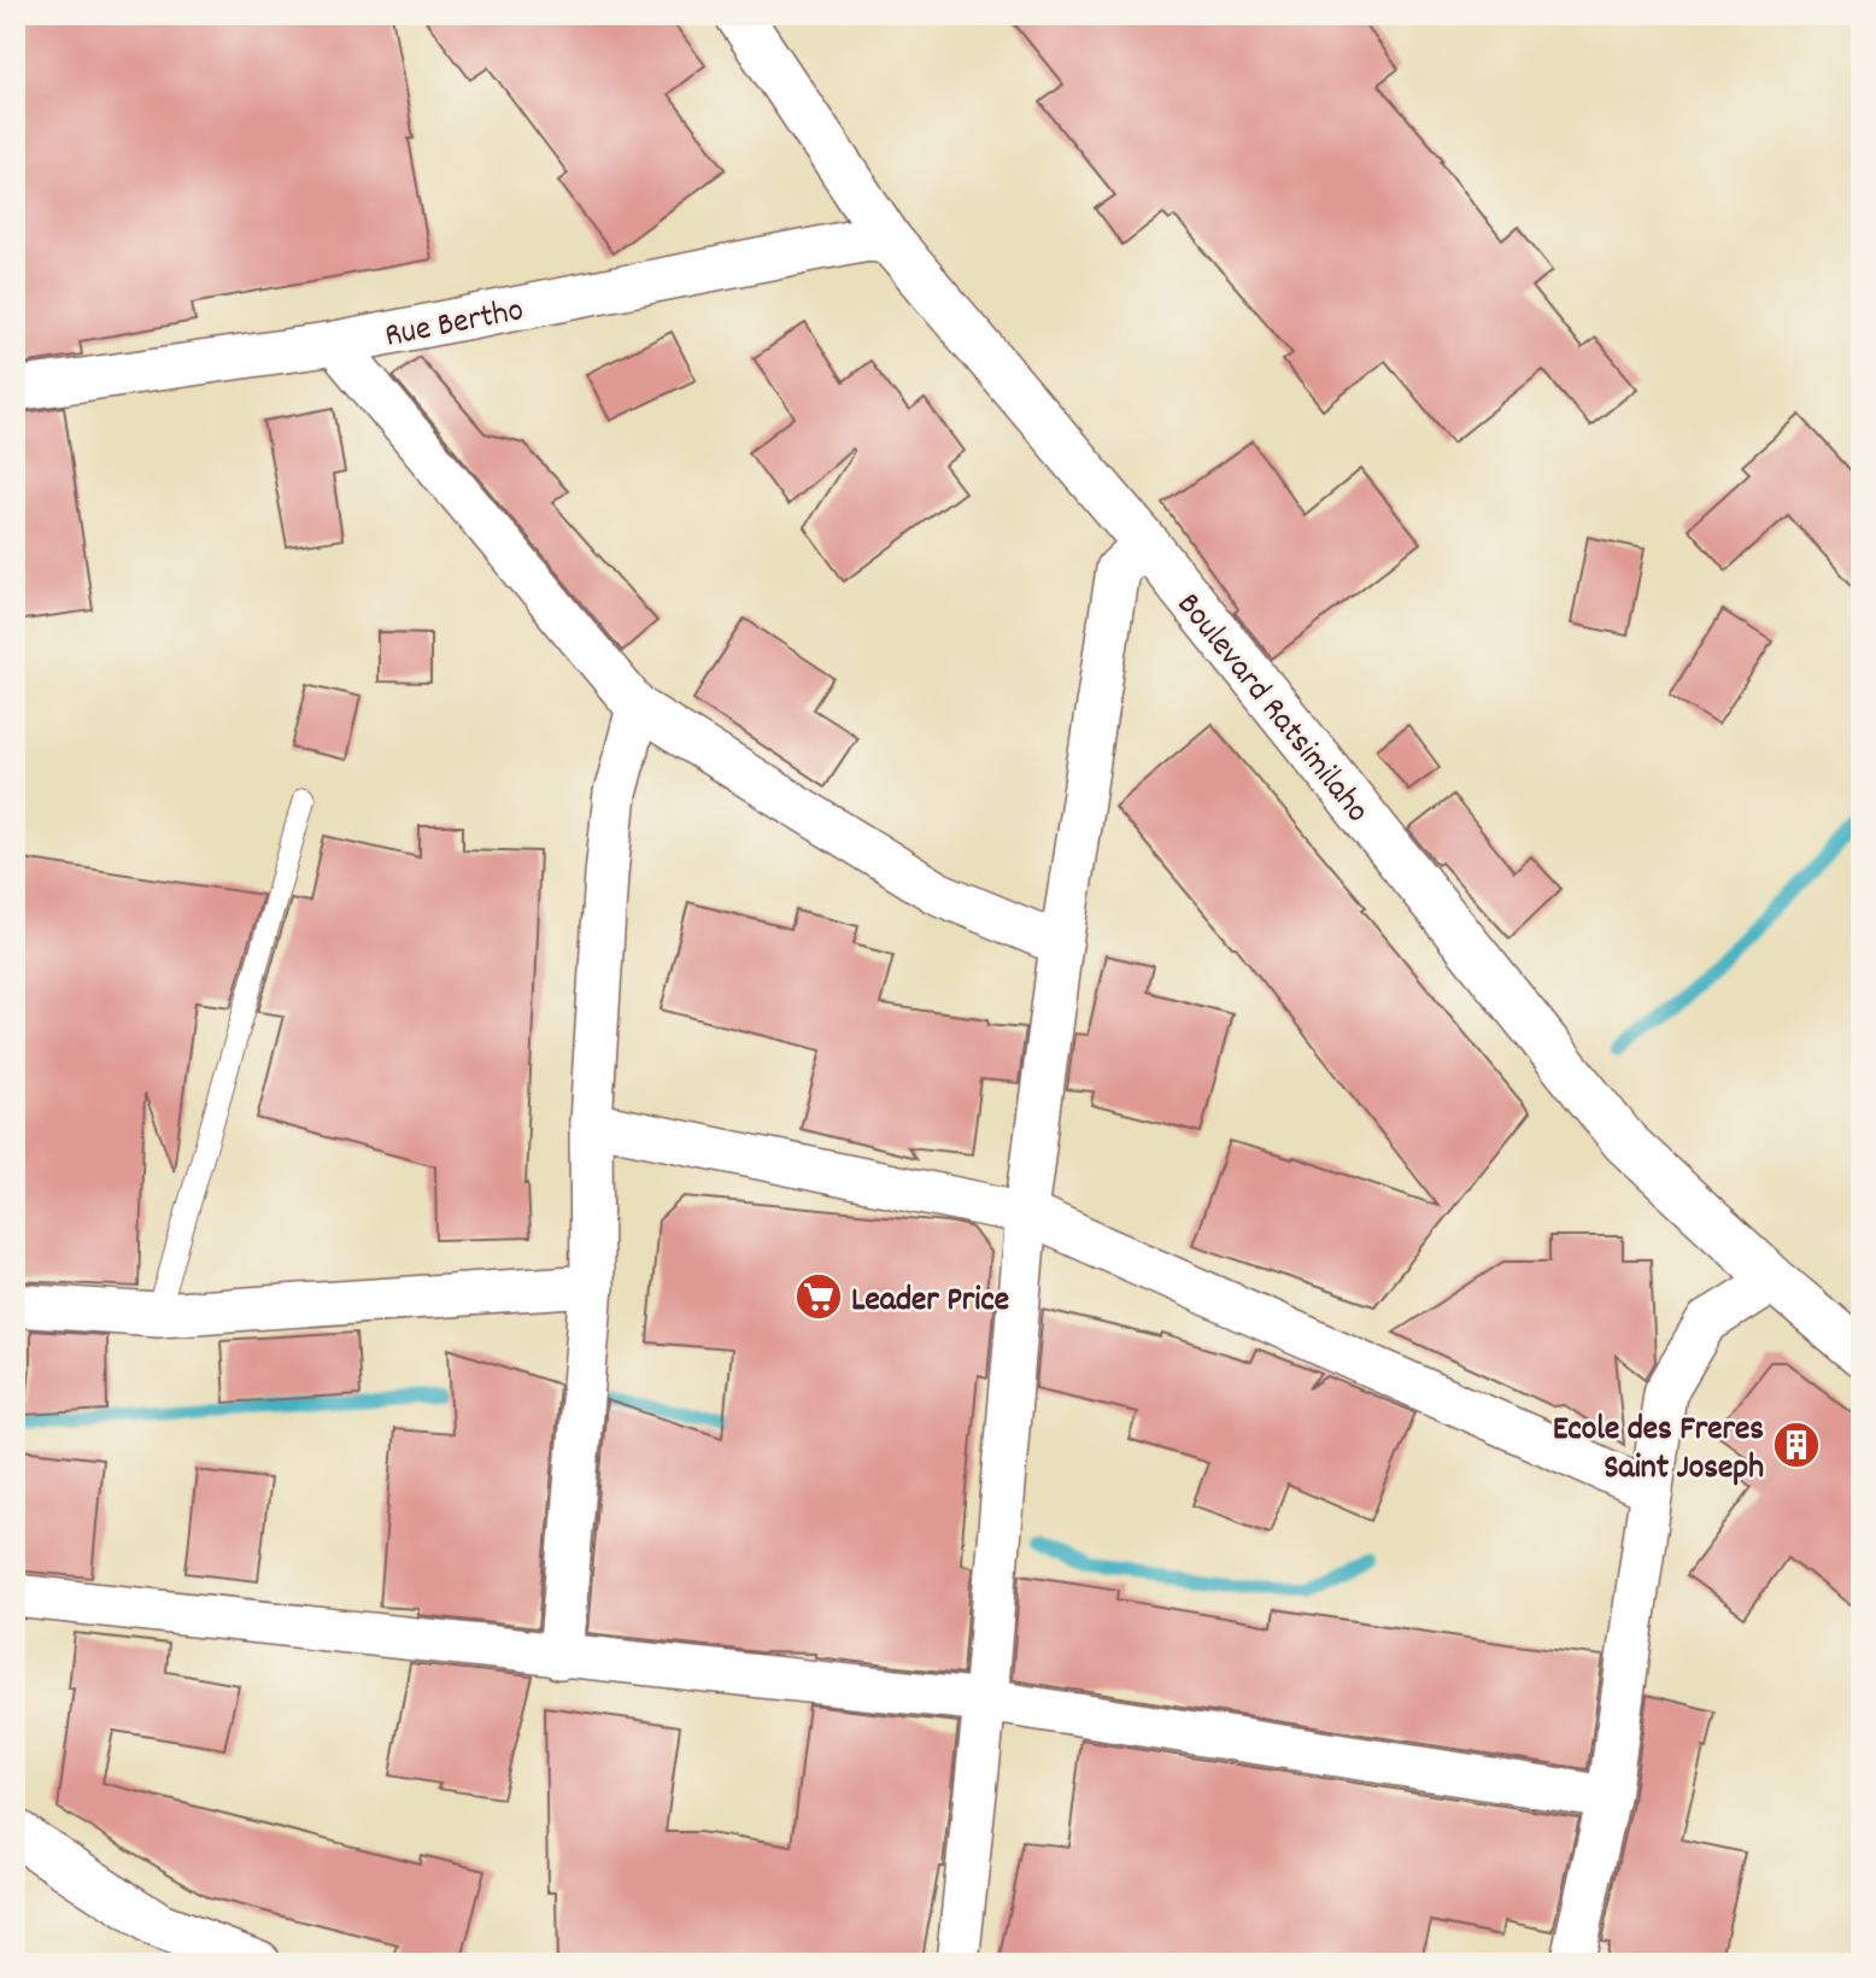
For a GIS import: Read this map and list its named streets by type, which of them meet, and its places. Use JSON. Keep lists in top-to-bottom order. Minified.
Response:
{"streets":{"main road":["Boulevard Ratsimilaho"],"street":["Rue Bertho"]},"crossings":[["Rue Bertho","Boulevard Ratsimilaho"]],"places":{"supermarket":["Leader Price"],"building":["Ecole des Freres Saint Joseph"]}}
